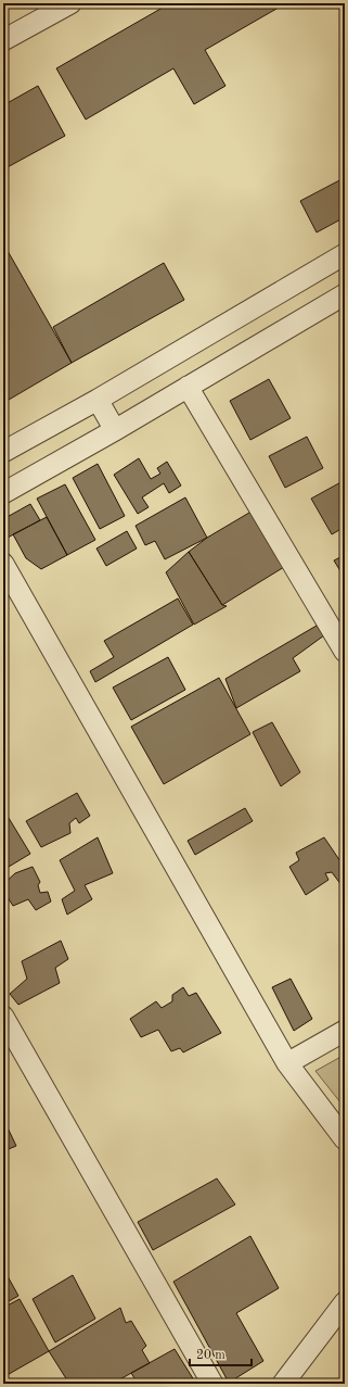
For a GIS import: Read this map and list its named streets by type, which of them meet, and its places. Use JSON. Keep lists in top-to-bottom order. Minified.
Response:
{"scale_bar":"20 m"}
